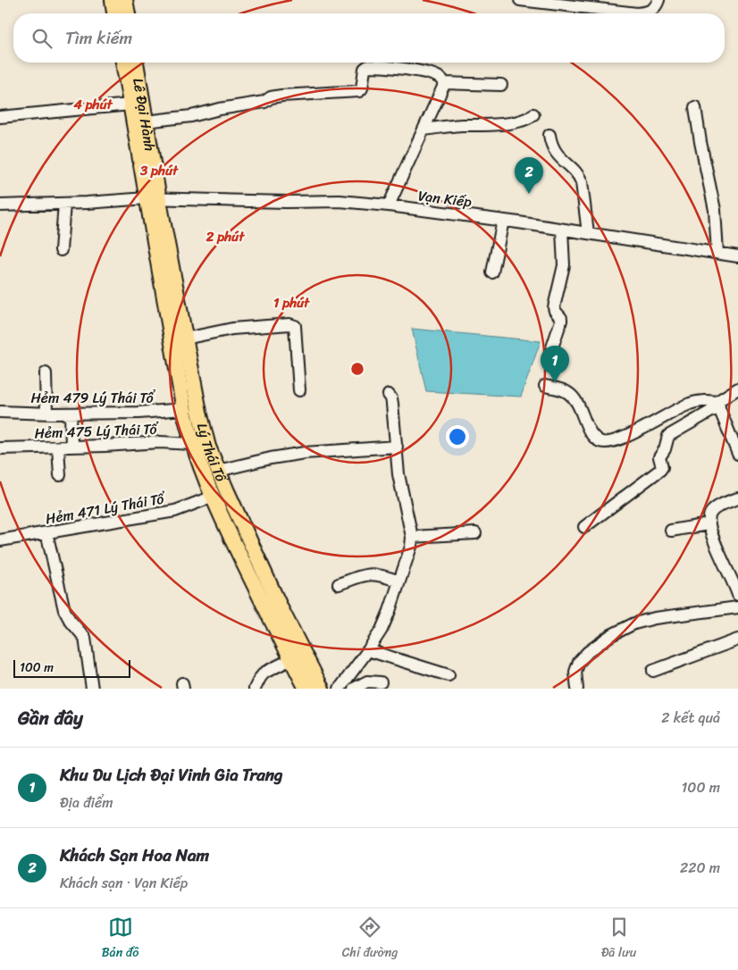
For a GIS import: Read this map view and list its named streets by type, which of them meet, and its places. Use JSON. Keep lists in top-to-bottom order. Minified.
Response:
{"streets":{"main road":["Lê Đại Hành","Lý Thái Tổ"],"street":["Vạn Kiếp","Hẻm 479 Lý Thái Tổ","Hẻm 475 Lý Thái Tổ","Hẻm 471 Lý Thái Tổ"]},"crossings":[["Lê Đại Hành","Vạn Kiếp"],["Lê Đại Hành","Lý Thái Tổ"],["Vạn Kiếp","Lý Thái Tổ"],["Hẻm 479 Lý Thái Tổ","Lý Thái Tổ"],["Hẻm 475 Lý Thái Tổ","Lý Thái Tổ"],["Lý Thái Tổ","Hẻm 471 Lý Thái Tổ"]],"scale_bar":"100 m","page":{"search":"Tìm kiếm","pins":["2","1"],"scale":"100 m","heading":["Gần đây","2 kết quả"],"list":[{"mark":"1","name":"Khu Du Lịch Đại Vinh Gia Trang","note":"Địa điểm","value":"100 m"},{"mark":"2","name":"Khách Sạn Hoa Nam","note":"Khách sạn · Vạn Kiếp","value":"220 m"}],"nav":["Bản đồ","Chỉ đường","Đã lưu"]},"rings":["4 phút","3 phút","2 phút","1 phút"]}
